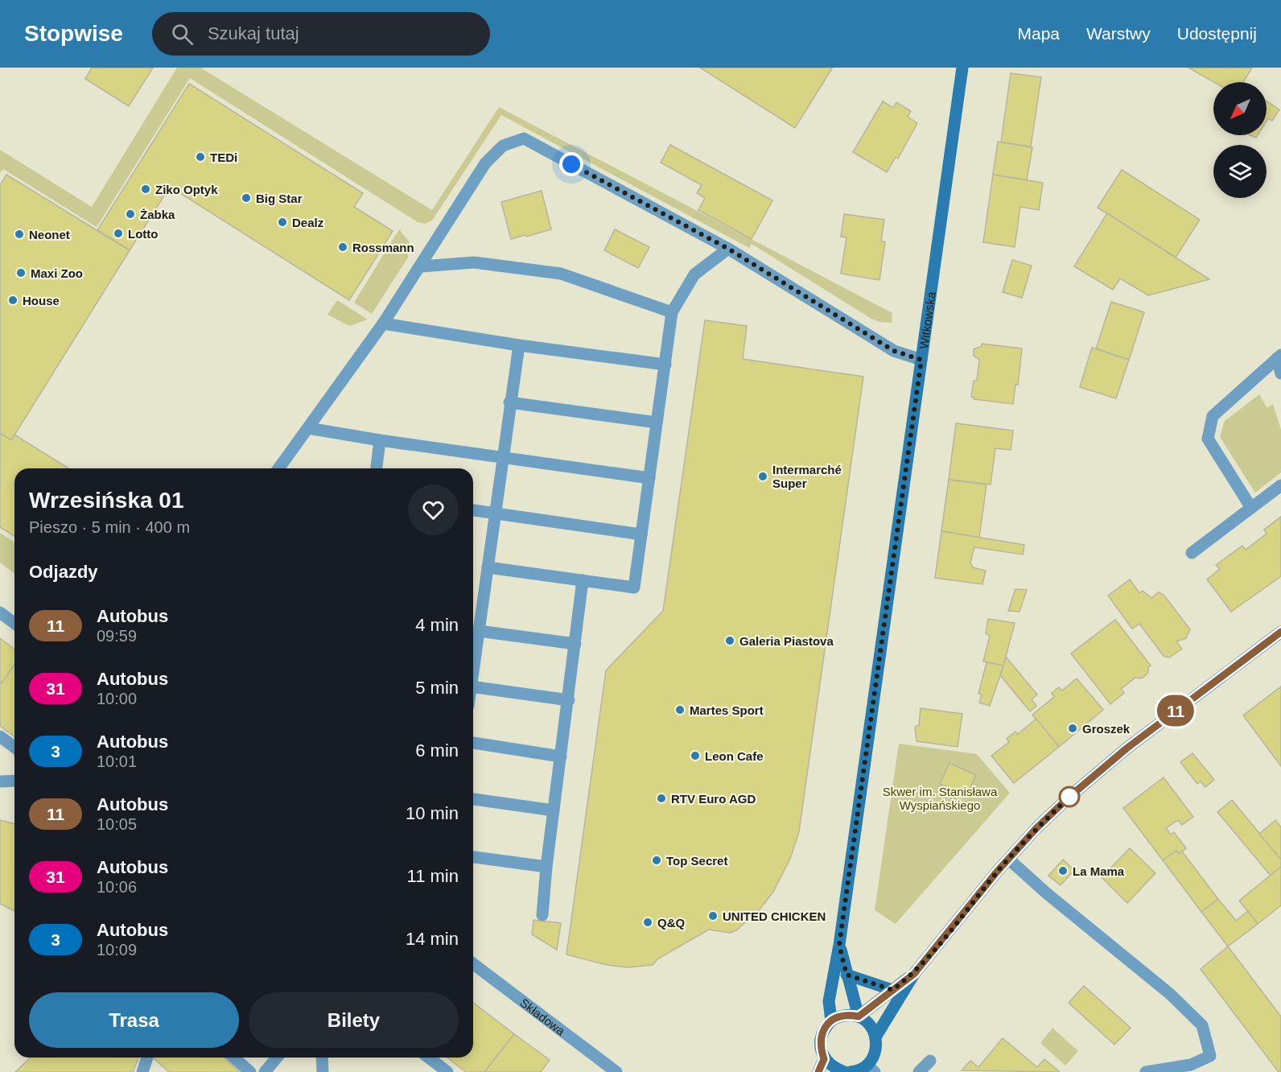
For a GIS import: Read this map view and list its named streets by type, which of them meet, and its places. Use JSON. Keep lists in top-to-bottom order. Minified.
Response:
{"streets":{"street":["Witkowska","Składowa"]},"parks":["Skwer im. Stanisława Wyspiańskiego"],"places":["TEDi","Ziko Optyk","Big Star","Żabka","Dealz","Lotto","Neonet","Rossmann","Maxi Zoo","House","Intermarché Super","Galeria Piastova","Martes Sport","Groszek","Leon Cafe","RTV Euro AGD","Top Secret","La Mama","UNITED CHICKEN","Q&Q"],"lines":["bus line 11"],"north":"bottom left","page":{"header":"Stopwise","search":"Szukaj tutaj","nav":["Mapa","Warstwy","Udostępnij"],"on_map":"11","heading":[["Wrzesińska 01","Pieszo · 5 min · 400 m"],"Odjazdy"],"list":[{"mark":"11","name":"Autobus","note":"09:59","value":"4 min"},{"mark":"31","name":"Autobus","note":"10:00","value":"5 min"},{"mark":"3","name":"Autobus","note":"10:01","value":"6 min"},{"mark":"11","name":"Autobus","note":"10:05","value":"10 min"},{"mark":"31","name":"Autobus","note":"10:06","value":"11 min"},{"mark":"3","name":"Autobus","note":"10:09","value":"14 min"}],"buttons":["Trasa","Bilety"]}}
